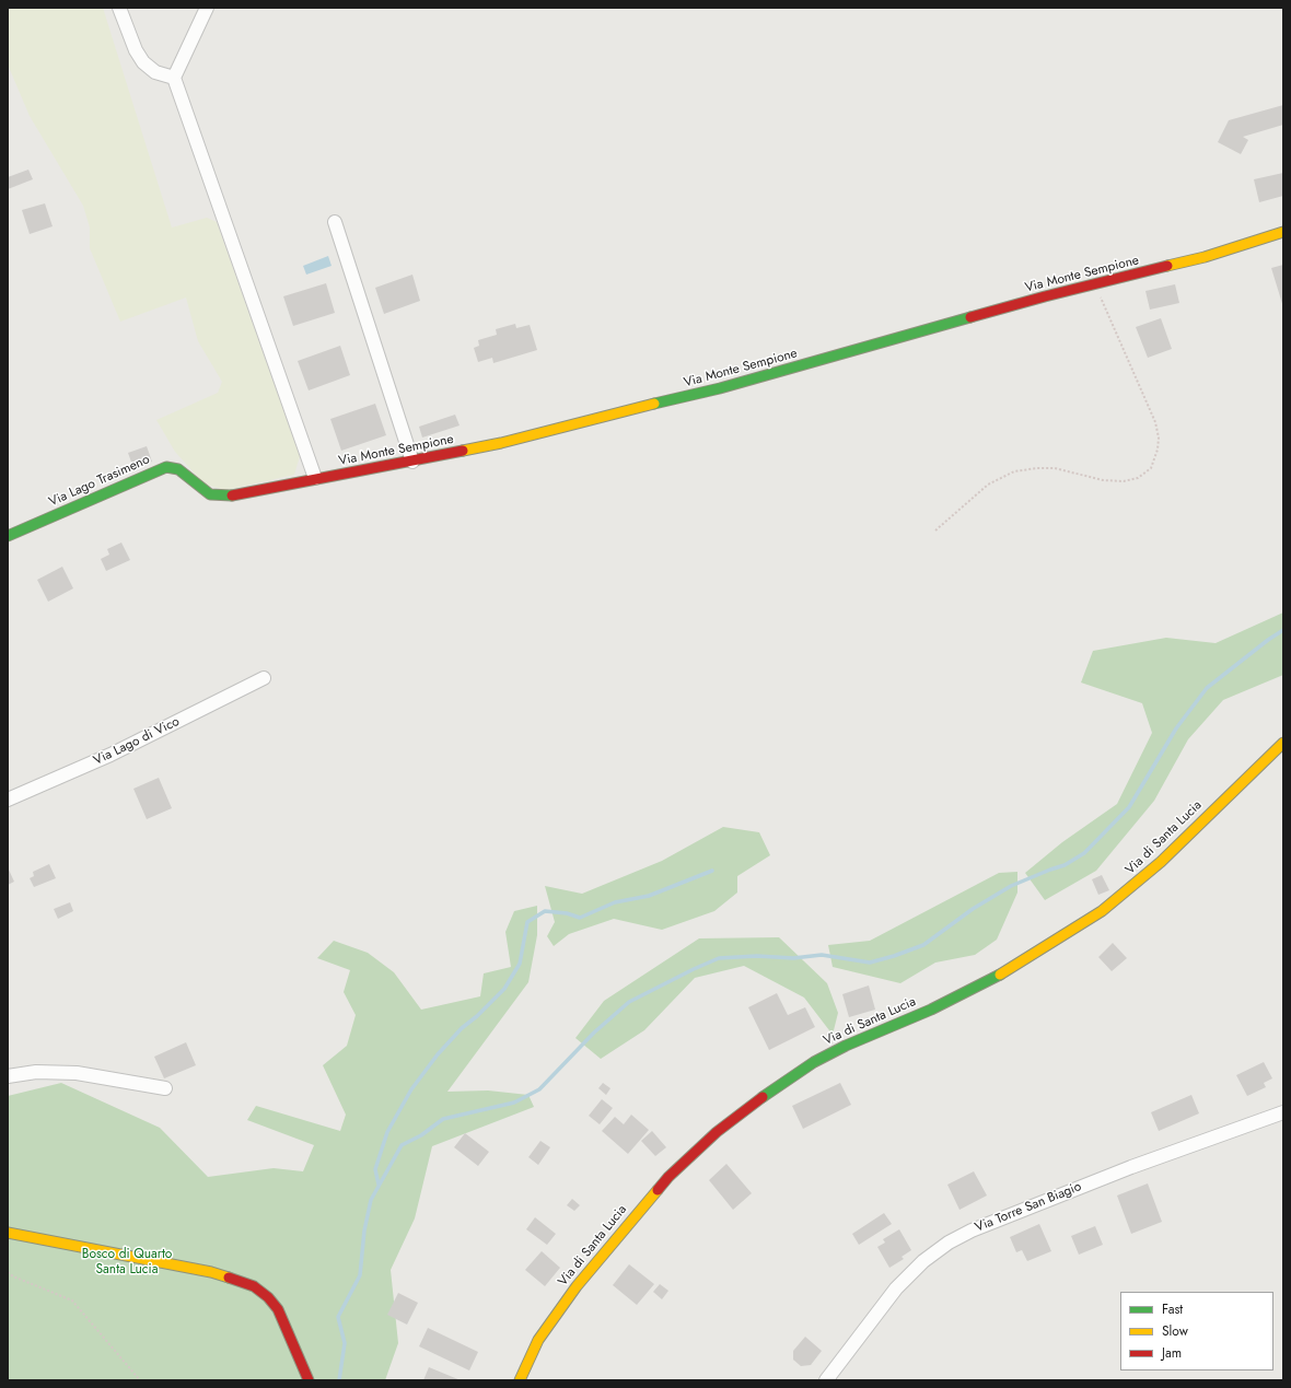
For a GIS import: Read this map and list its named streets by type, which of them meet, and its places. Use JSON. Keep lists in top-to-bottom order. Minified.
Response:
{"streets":{"street":["Via Monte Sempione","Via Lago Trasimeno","Via Lago di Vico","Via di Santa Lucia","Via Torre San Biagio"]},"crossings":[["Via Monte Sempione","Via Lago Trasimeno"]],"parks":["Bosco di Quarto Santa Lucia"],"legend":["Fast","Slow","Jam"]}
